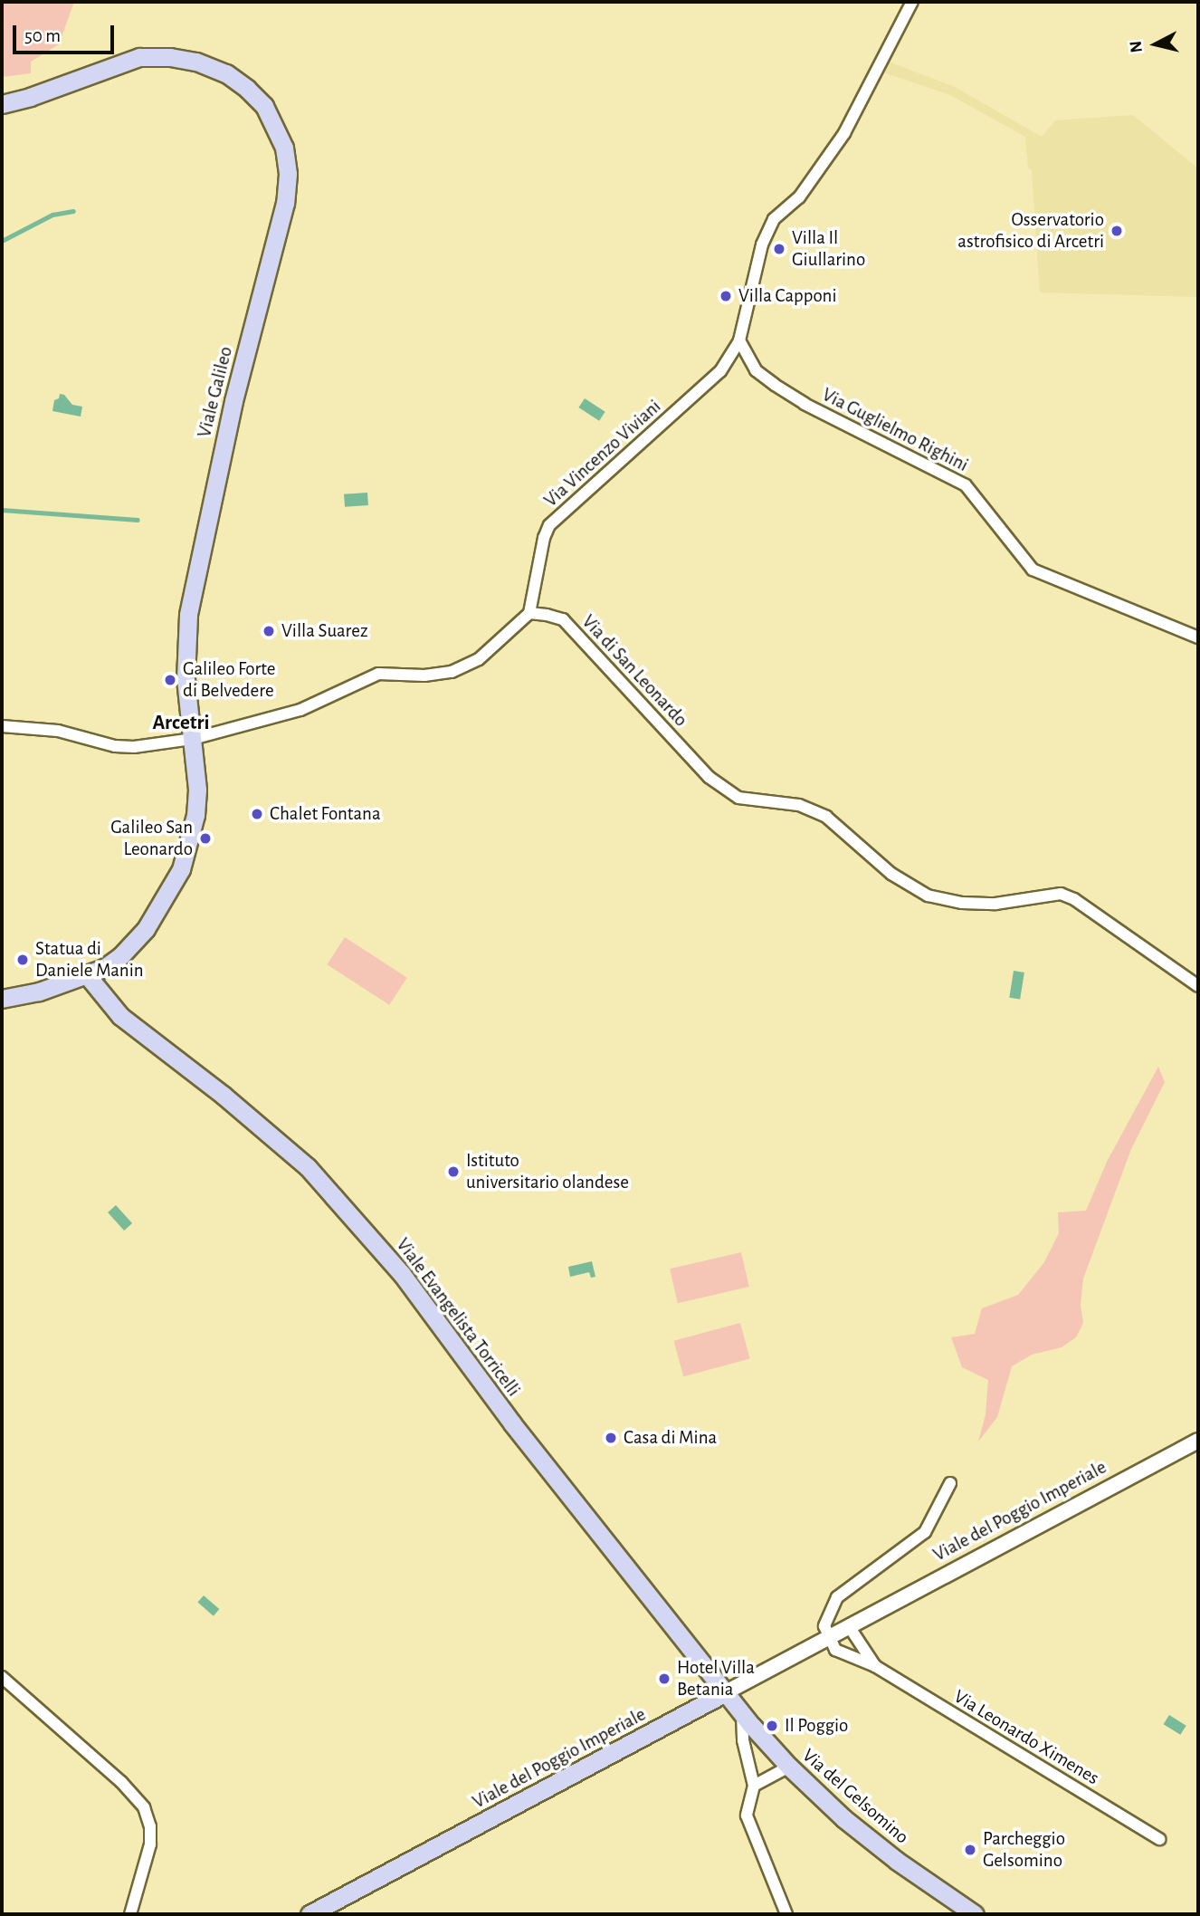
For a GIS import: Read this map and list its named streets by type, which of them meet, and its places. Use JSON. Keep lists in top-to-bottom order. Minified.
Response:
{"streets":{"main road":["Viale Galileo","Viale Evangelista Torricelli","Viale del Poggio Imperiale","Via del Gelsomino"],"street":["Via Guglielmo Righini","Via Vincenzo Viviani","Via di San Leonardo","Via Leonardo Ximenes"]},"crossings":[["Viale Galileo","Viale Evangelista Torricelli"],["Via Guglielmo Righini","Via Vincenzo Viviani"],["Via Vincenzo Viviani","Via di San Leonardo"],["Viale Evangelista Torricelli","Viale del Poggio Imperiale"],["Viale Evangelista Torricelli","Via del Gelsomino"],["Viale del Poggio Imperiale","Via Leonardo Ximenes"],["Viale del Poggio Imperiale","Via del Gelsomino"]],"districts":["Arcetri"],"places":["Osservatorio astrofisico di Arcetri","Villa Il Giullarino","Villa Capponi","Villa Suarez","Galileo Forte di Belvedere","Chalet Fontana","Galileo San Leonardo","Statua di Daniele Manin","Istituto universitario olandese","Casa di Mina","Hotel Villa Betania","Il Poggio","Parcheggio Gelsomino"],"scale_bar":"50 m","north":"left"}
